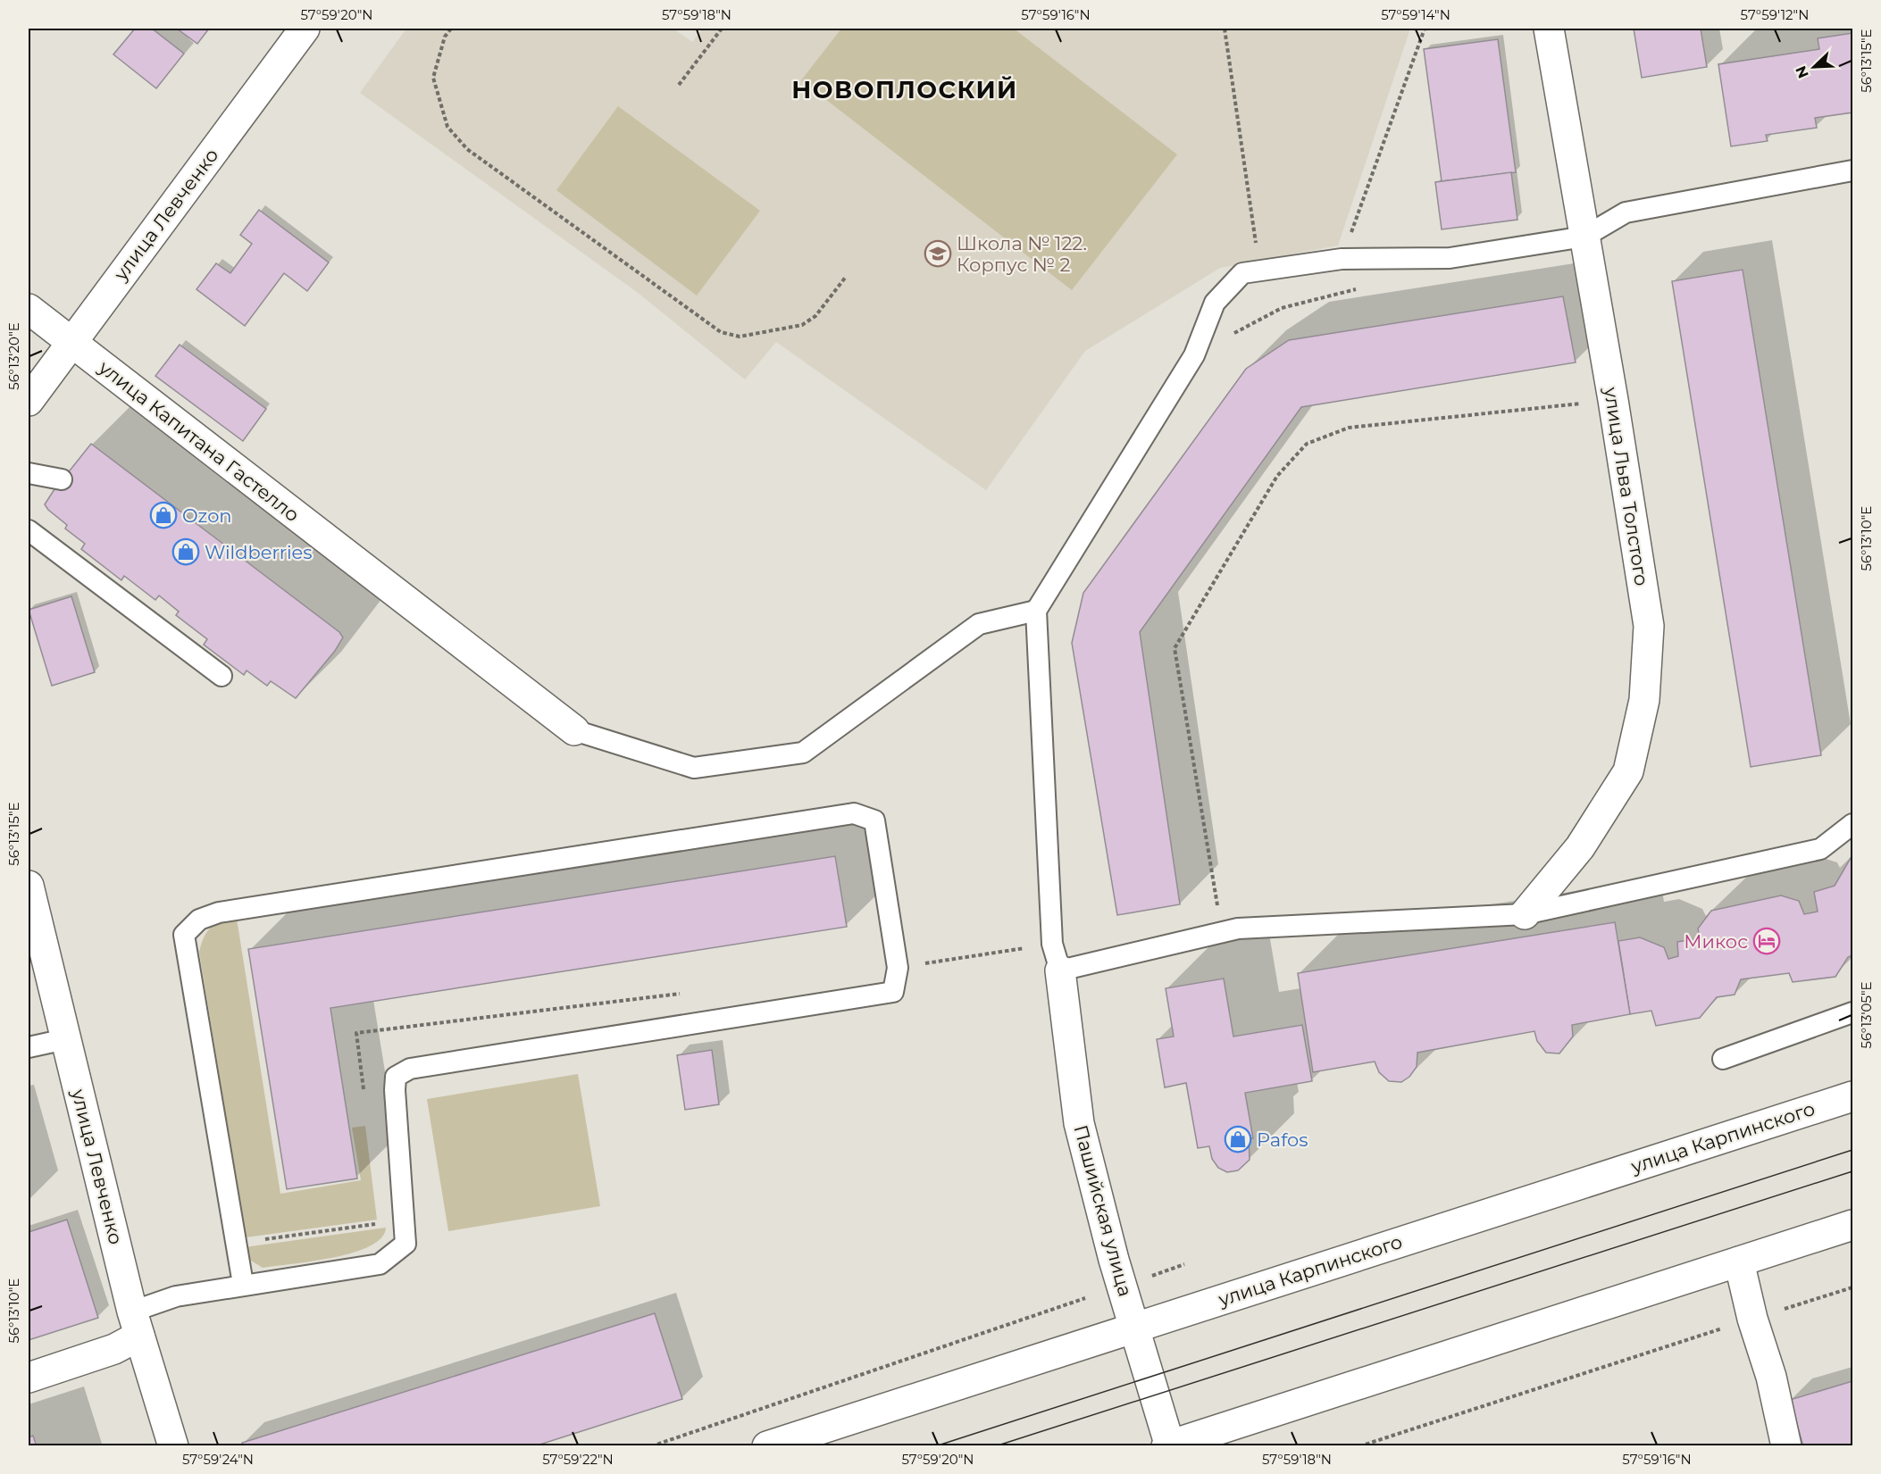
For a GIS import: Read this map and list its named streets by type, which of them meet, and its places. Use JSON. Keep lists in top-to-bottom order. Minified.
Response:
{"streets":{"street":["улица Левченко","улица Капитана Гастелло","улица Льва Толстого","улица Карпинского","Пашийская улица"]},"crossings":[["улица Левченко","улица Капитана Гастелло"],["улица Карпинского","Пашийская улица"]],"districts":["НОВОПЛОСКИЙ"],"places":{"school or university":["Школа № 122. Корпус № 2"],"shop":["Ozon","Wildberries","Pafos"],"hotel":["Микос"]},"north":"bottom left","coordinates":["57°59'20\"N","57°59'18\"N","57°59'16\"N","57°59'14\"N","57°59'12\"N","56°13'15\"E","56°13'20\"E","56°13'10\"E","56°13'05\"E","57°59'24\"N","57°59'22\"N"]}
